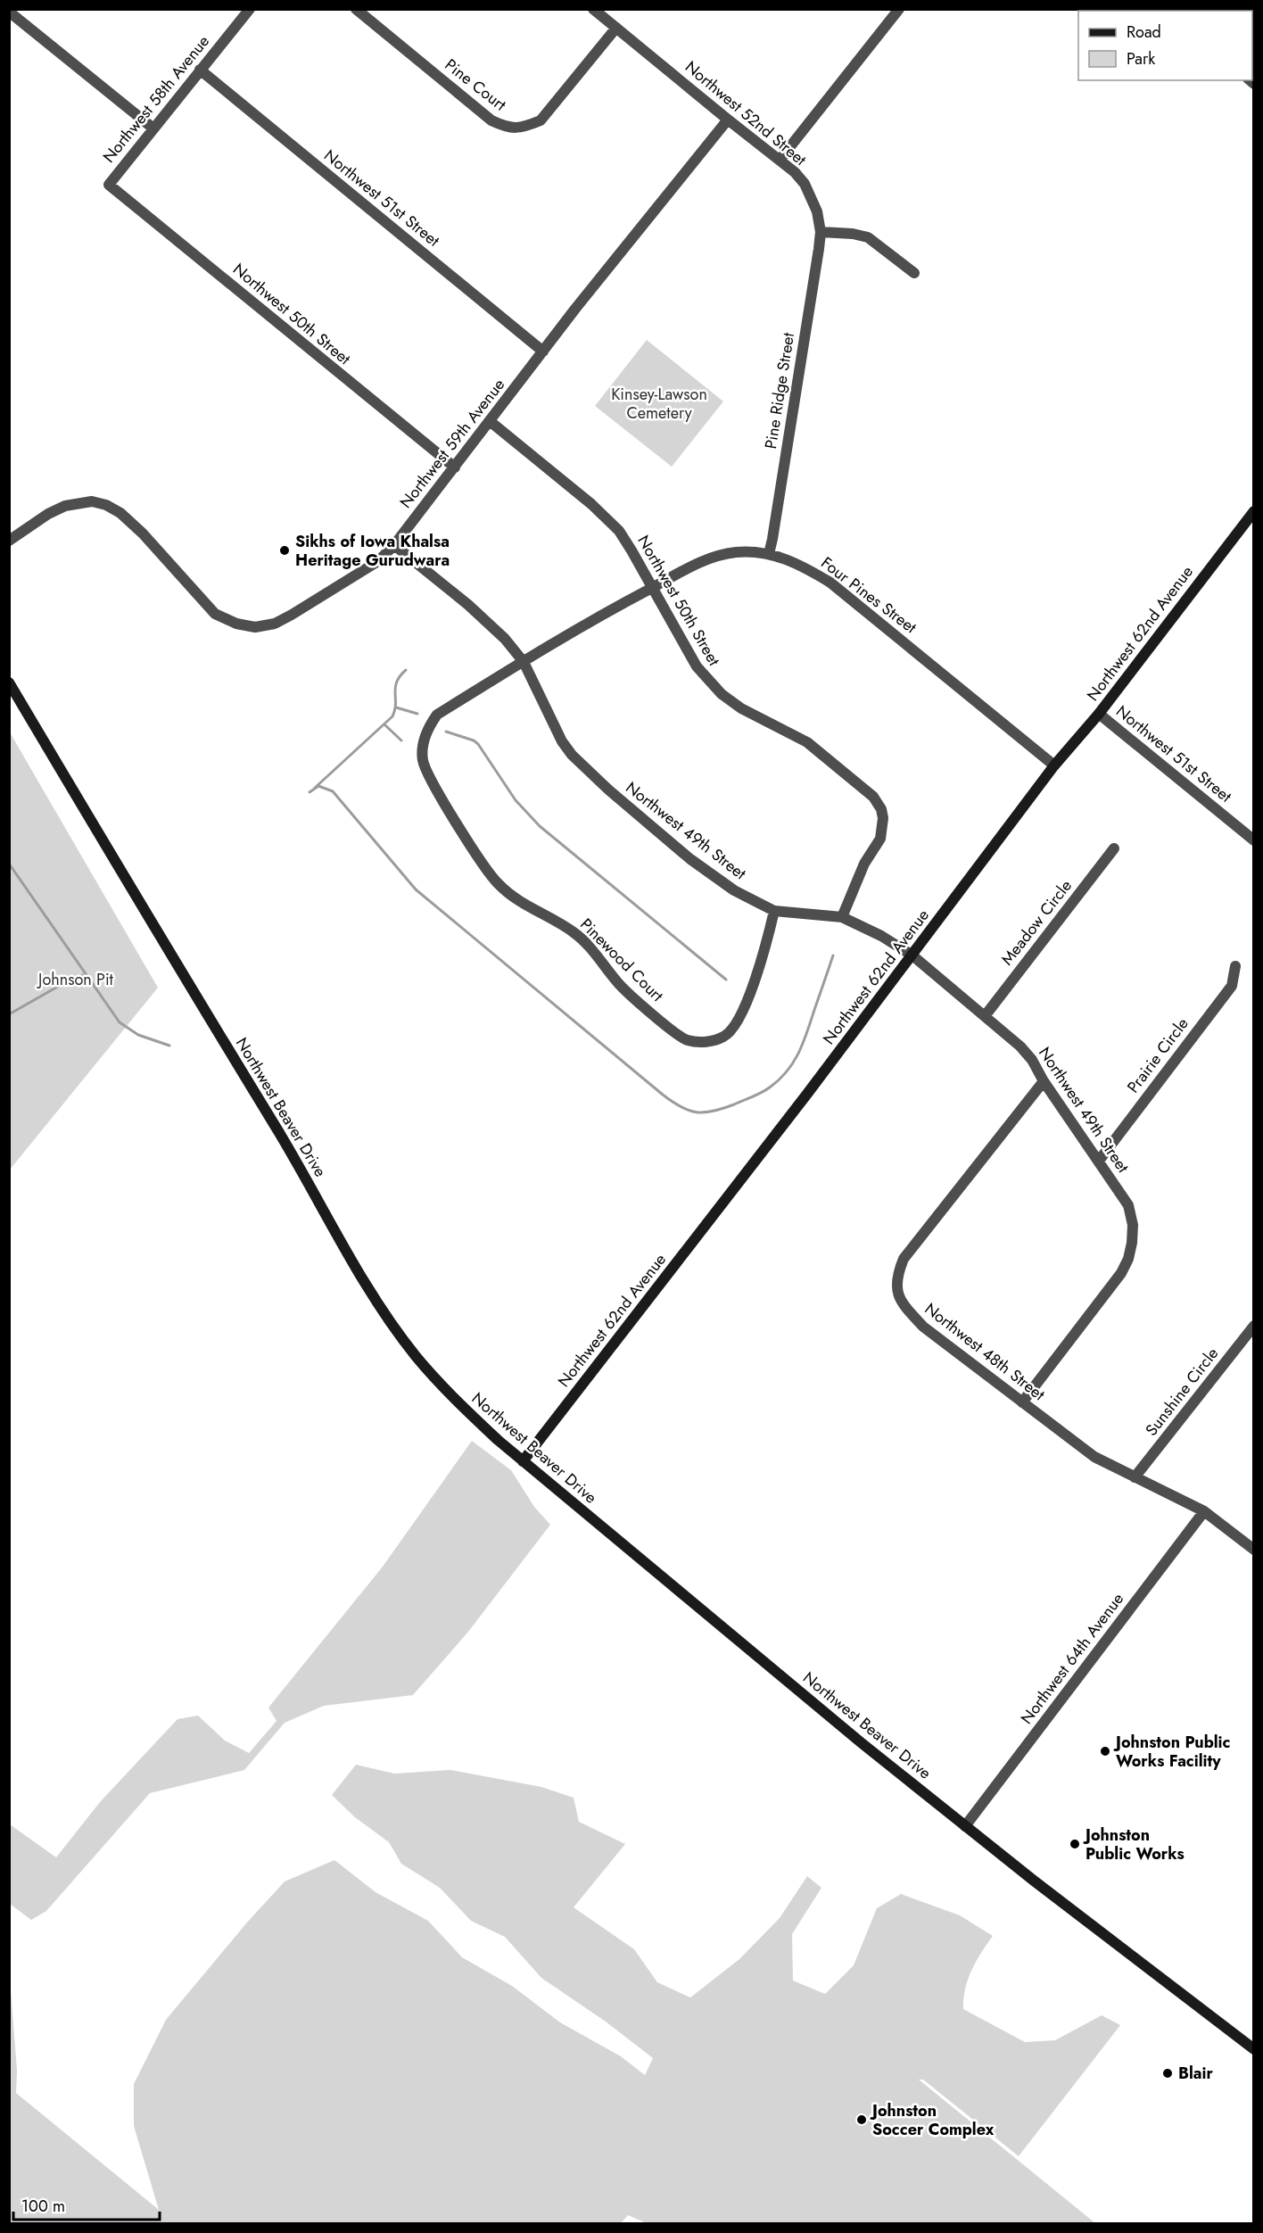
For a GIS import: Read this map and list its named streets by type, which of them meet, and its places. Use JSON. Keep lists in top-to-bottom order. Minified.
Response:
{"streets":{"main road":["Northwest 62nd Avenue","Northwest Beaver Drive"],"street":["Pine Court","Northwest 58th Avenue","Northwest 52nd Street","Northwest 51st Street","Northwest 50th Street","Pine Ridge Street","Northwest 59th Avenue","Four Pines Street","Northwest 49th Street","Meadow Circle","Pinewood Court","Prairie Circle","Northwest 48th Street","Sunshine Circle","Northwest 64th Avenue"]},"crossings":[["Pine Court","Northwest 52nd Street"],["Northwest 58th Avenue","Northwest 51st Street"],["Northwest 58th Avenue","Northwest 50th Street"],["Northwest 52nd Street","Pine Ridge Street"],["Northwest 52nd Street","Northwest 59th Avenue"],["Northwest 51st Street","Northwest 59th Avenue"],["Northwest 51st Street","Northwest 62nd Avenue"],["Northwest 50th Street","Northwest 59th Avenue"],["Northwest 50th Street","Four Pines Street"],["Northwest 50th Street","Northwest 49th Street"],["Pine Ridge Street","Four Pines Street"],["Northwest 59th Avenue","Northwest 49th Street"],["Four Pines Street","Northwest 62nd Avenue"],["Four Pines Street","Northwest 49th Street"],["Four Pines Street","Pinewood Court"],["Northwest 62nd Avenue","Northwest 49th Street"],["Northwest 62nd Avenue","Northwest Beaver Drive"],["Northwest 49th Street","Meadow Circle"],["Northwest 49th Street","Pinewood Court"],["Northwest 49th Street","Prairie Circle"],["Northwest 49th Street","Northwest 48th Street"],["Northwest Beaver Drive","Northwest 64th Avenue"],["Northwest 48th Street","Sunshine Circle"],["Northwest 48th Street","Northwest 64th Avenue"]],"parks":["Kinsey-Lawson Cemetery","Johnson Pit"],"places":["Sikhs of Iowa Khalsa Heritage Gurudwara","Johnston Public Works Facility","Johnston Public Works","Blair","Johnston Soccer Complex"],"legend":["Road","Park"],"scale_bar":"100 m"}
